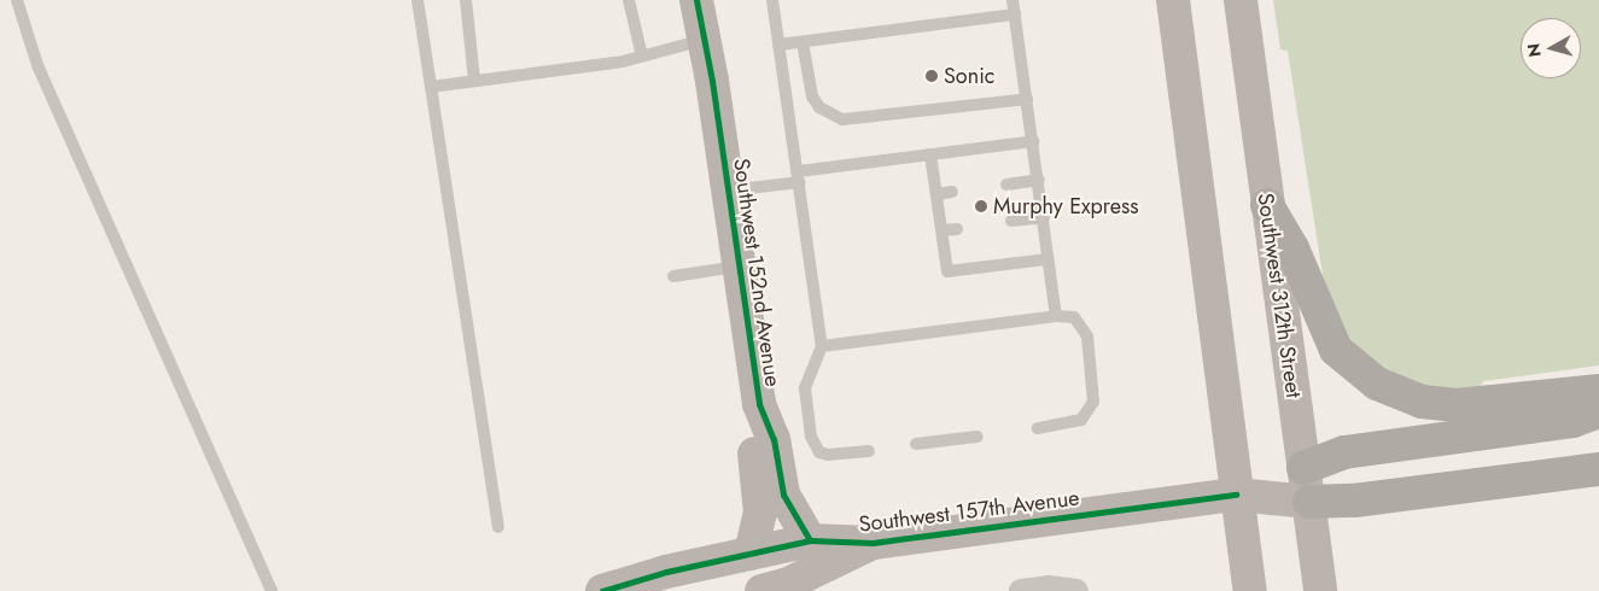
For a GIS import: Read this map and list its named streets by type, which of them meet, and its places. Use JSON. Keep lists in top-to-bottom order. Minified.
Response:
{"streets":{"street":["Southwest 152nd Avenue","Southwest 312th Street","Southwest 157th Avenue"]},"crossings":[["Southwest 152nd Avenue","Southwest 157th Avenue"],["Southwest 312th Street","Southwest 157th Avenue"]],"places":["Sonic","Murphy Express"],"north":"left"}
